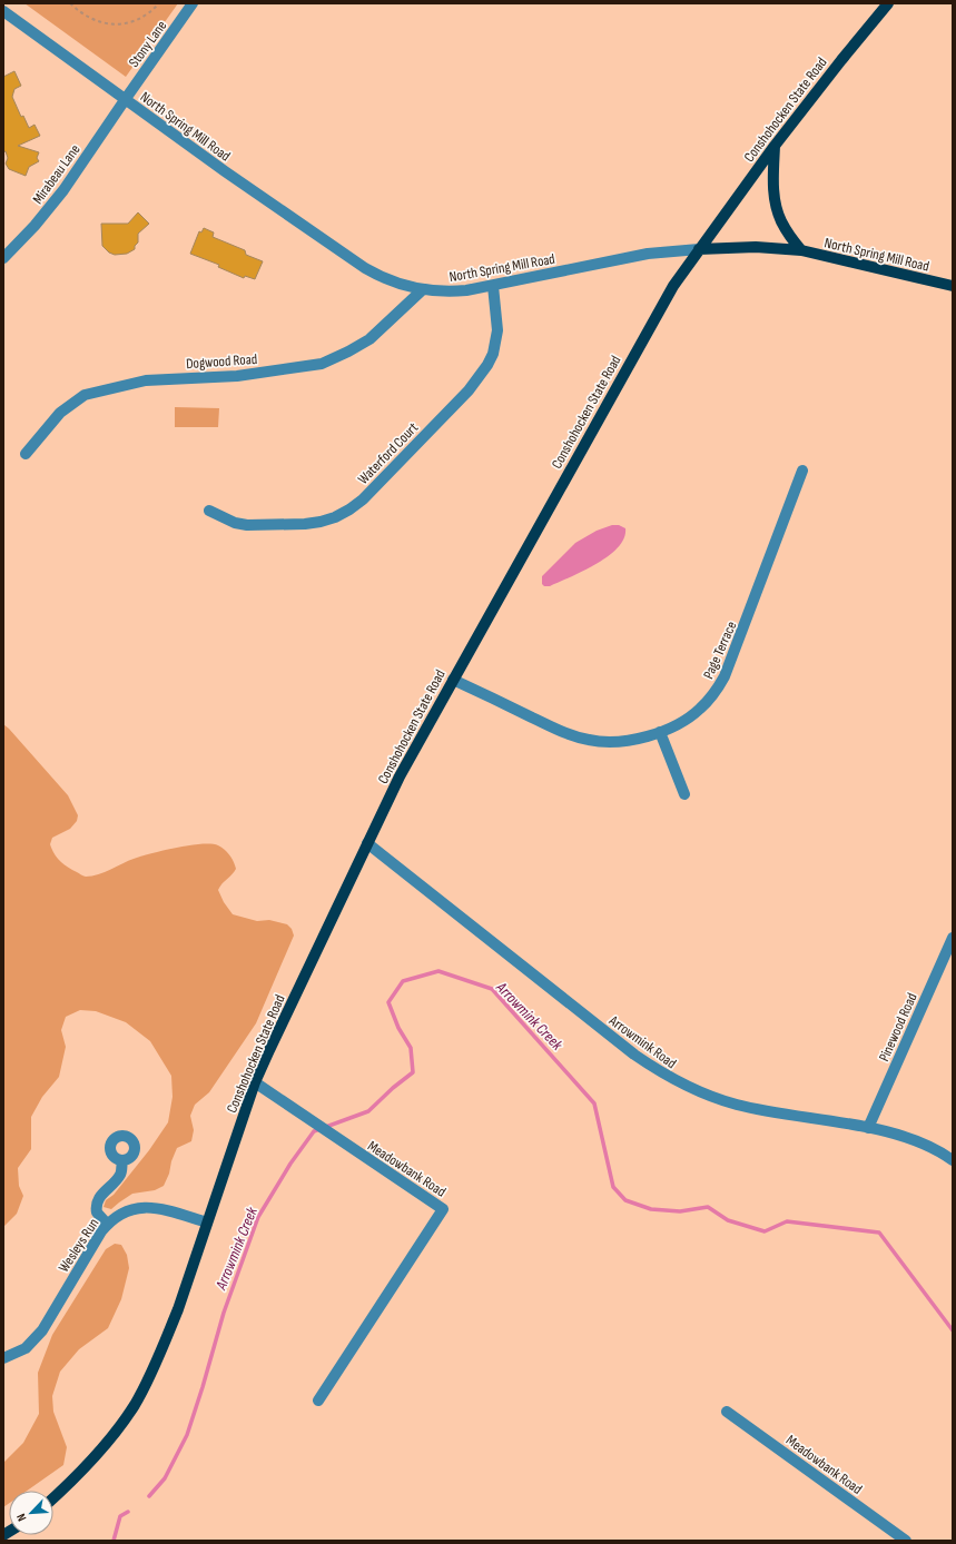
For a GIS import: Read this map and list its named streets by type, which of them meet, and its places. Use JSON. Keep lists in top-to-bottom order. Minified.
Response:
{"streets":{"main road":["Conshohocken State Road","North Spring Mill Road"],"street":["Stony Lane","Mirabeau Lane","Dogwood Road","Waterford Court","Page Terrace","Pinewood Road","Arrowmink Road","Meadowbank Road","Wesleys Run"]},"crossings":[["Stony Lane","North Spring Mill Road"],["Stony Lane","Mirabeau Lane"],["Conshohocken State Road","North Spring Mill Road"],["Conshohocken State Road","Page Terrace"],["Conshohocken State Road","Arrowmink Road"],["Conshohocken State Road","Meadowbank Road"],["Conshohocken State Road","Wesleys Run"],["North Spring Mill Road","Mirabeau Lane"],["North Spring Mill Road","Dogwood Road"],["North Spring Mill Road","Waterford Court"],["Pinewood Road","Arrowmink Road"]],"water":["Arrowmink Creek"],"north":"bottom left"}
